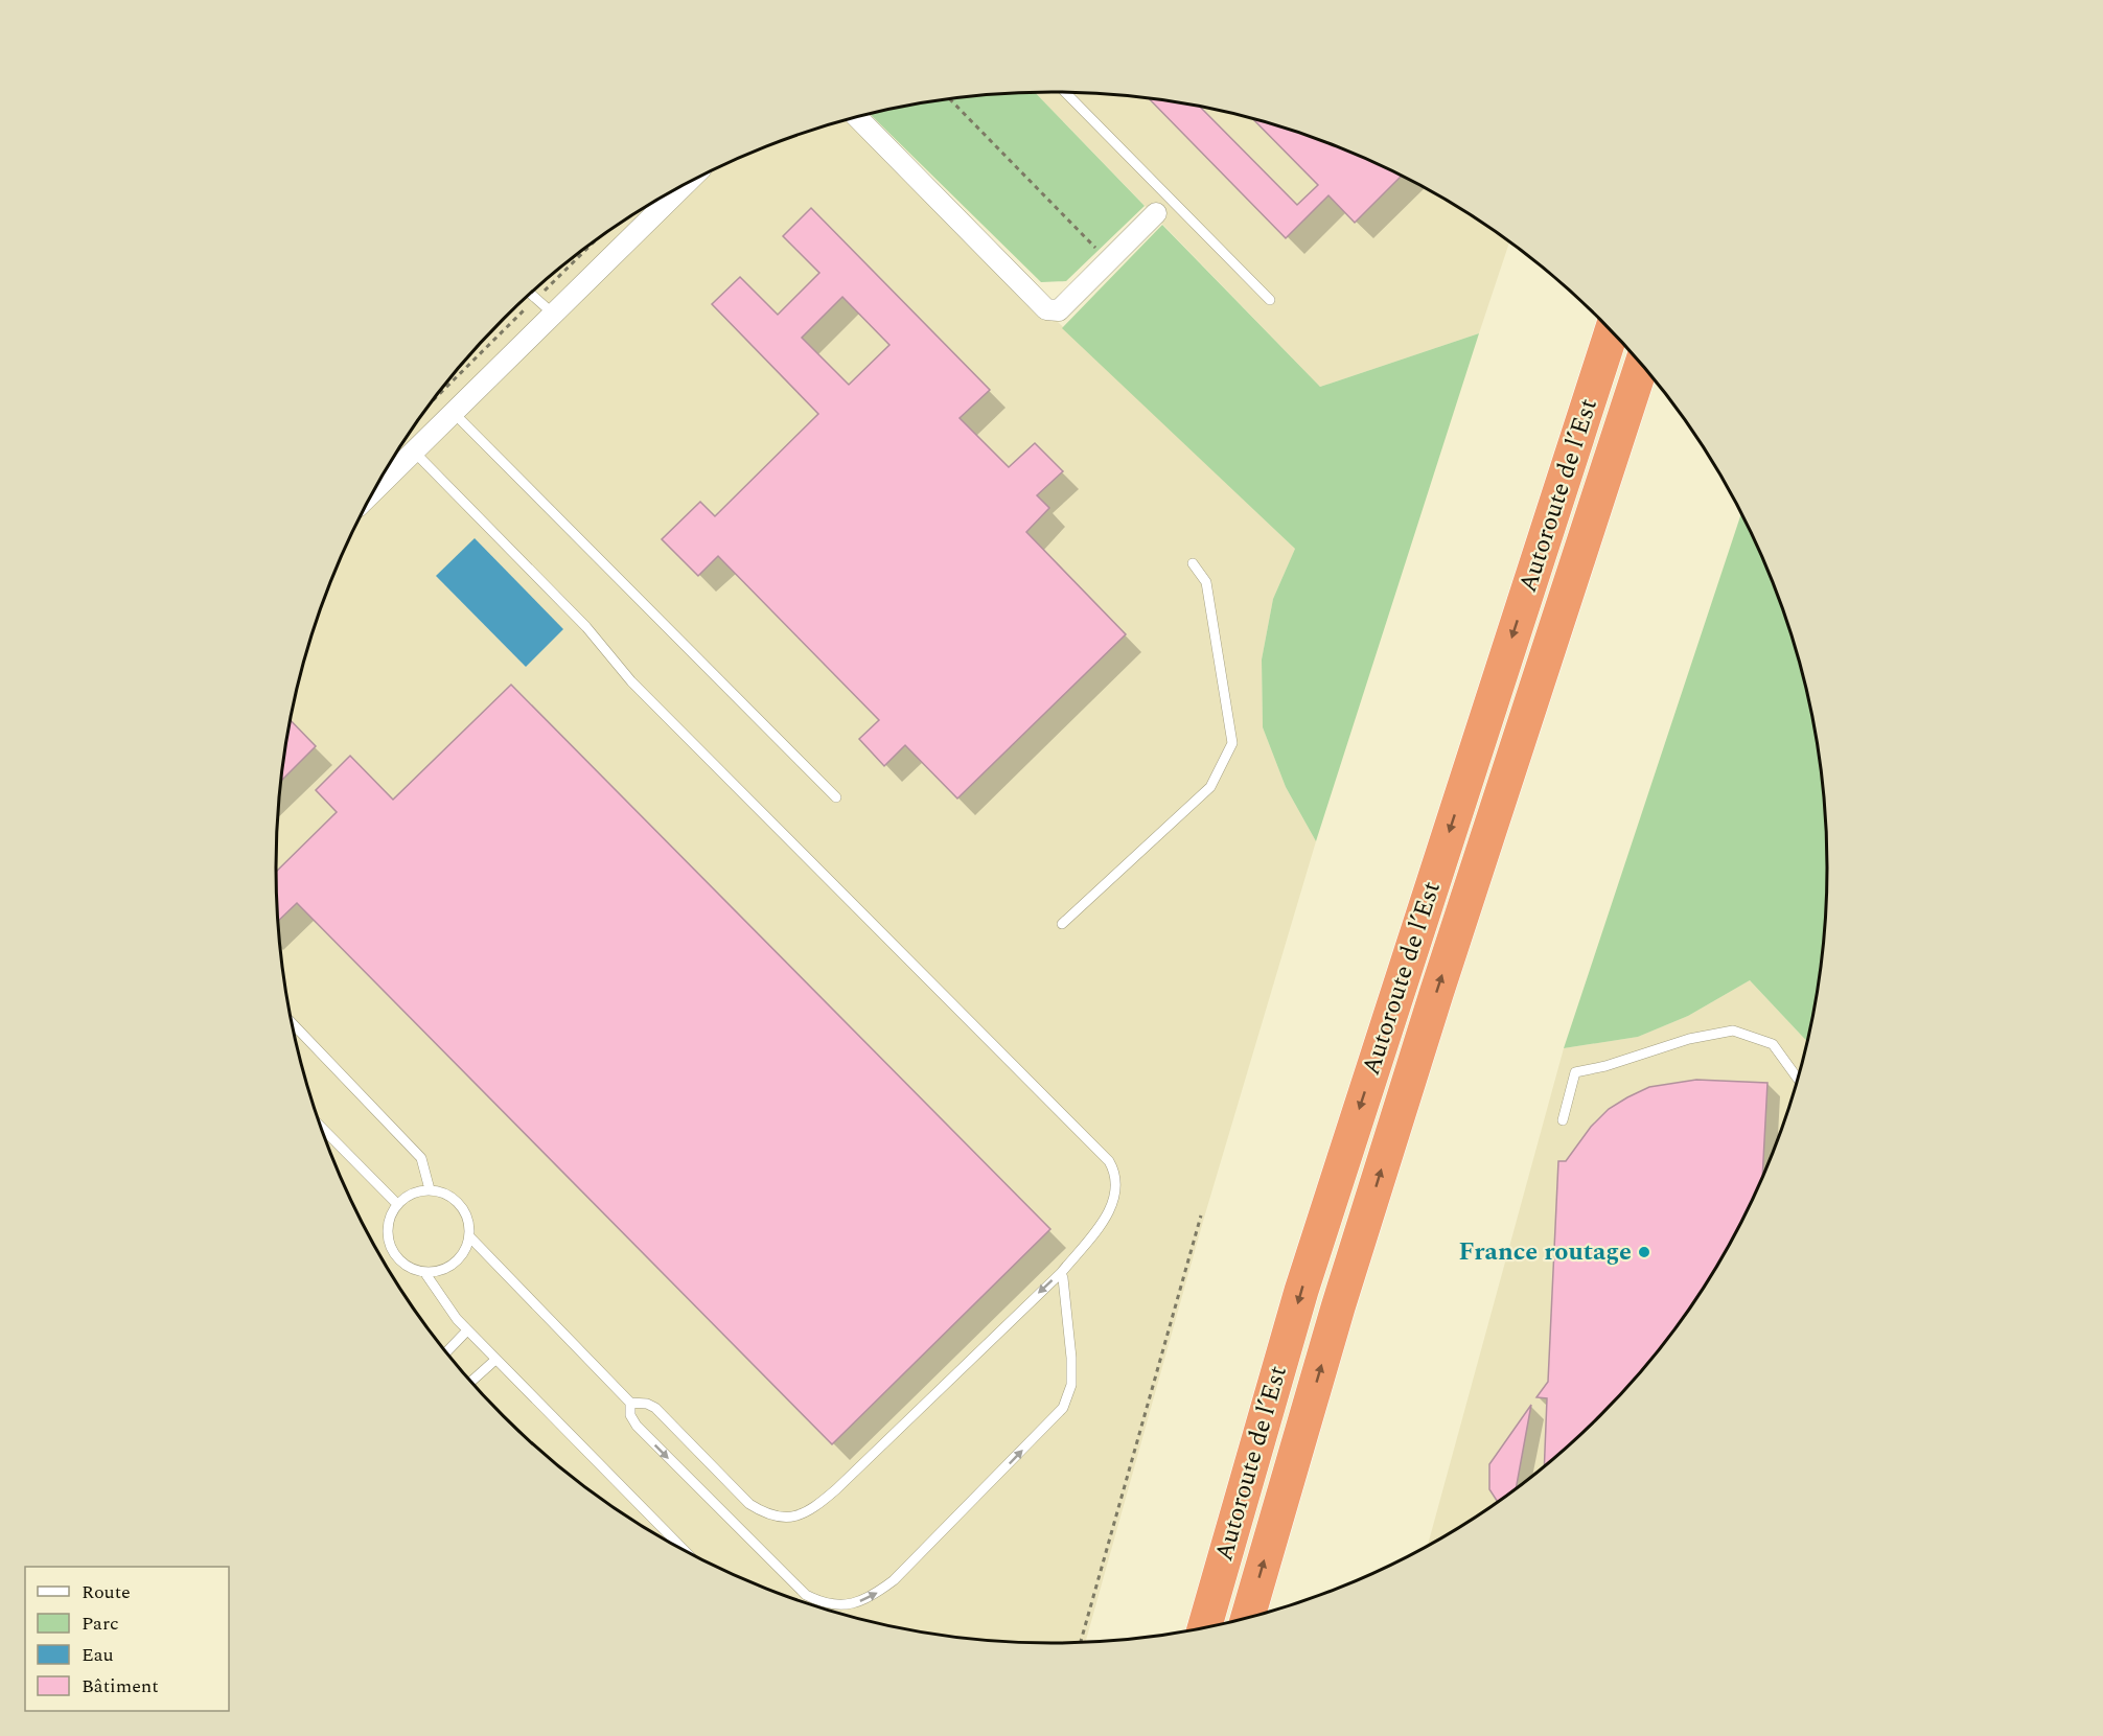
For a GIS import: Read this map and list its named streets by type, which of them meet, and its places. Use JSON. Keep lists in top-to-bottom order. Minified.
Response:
{"streets":{"highway":["Autoroute de l’Est"]},"places":["France routage"],"legend":["Route","Parc","Eau","Bâtiment"]}
